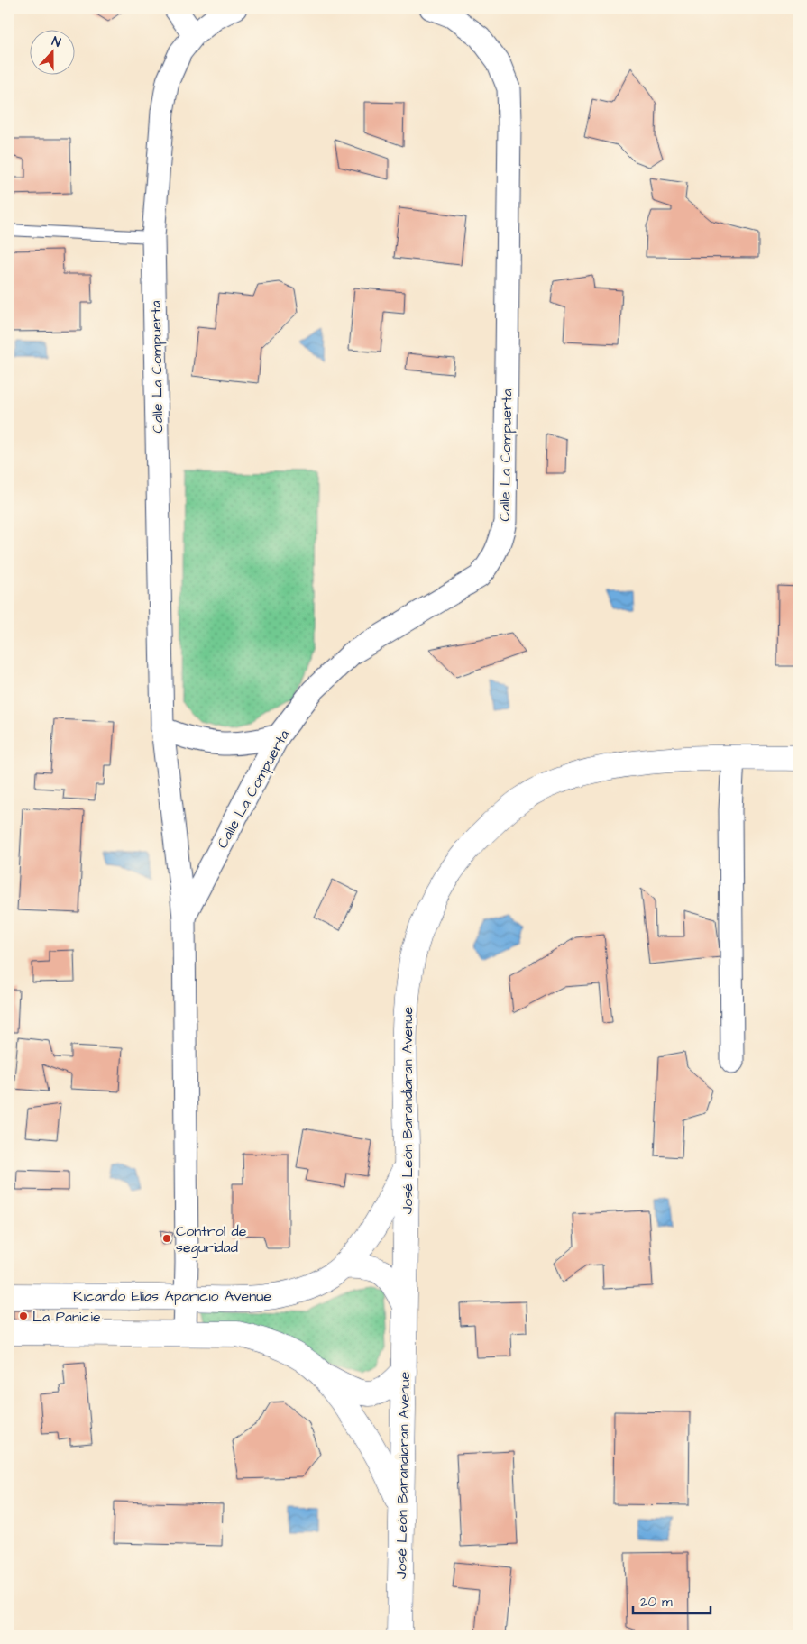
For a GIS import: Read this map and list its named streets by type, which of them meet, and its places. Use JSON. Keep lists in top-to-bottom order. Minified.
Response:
{"streets":{"street":["Calle La Compuerta","José León Barandiaran Avenue","Ricardo Elías Aparicio Avenue"]},"crossings":[["Calle La Compuerta","Ricardo Elías Aparicio Avenue"],["José León Barandiaran Avenue","Ricardo Elías Aparicio Avenue"]],"places":["Control de seguridad","La Panicie"],"scale_bar":"20 m","north":"top"}
